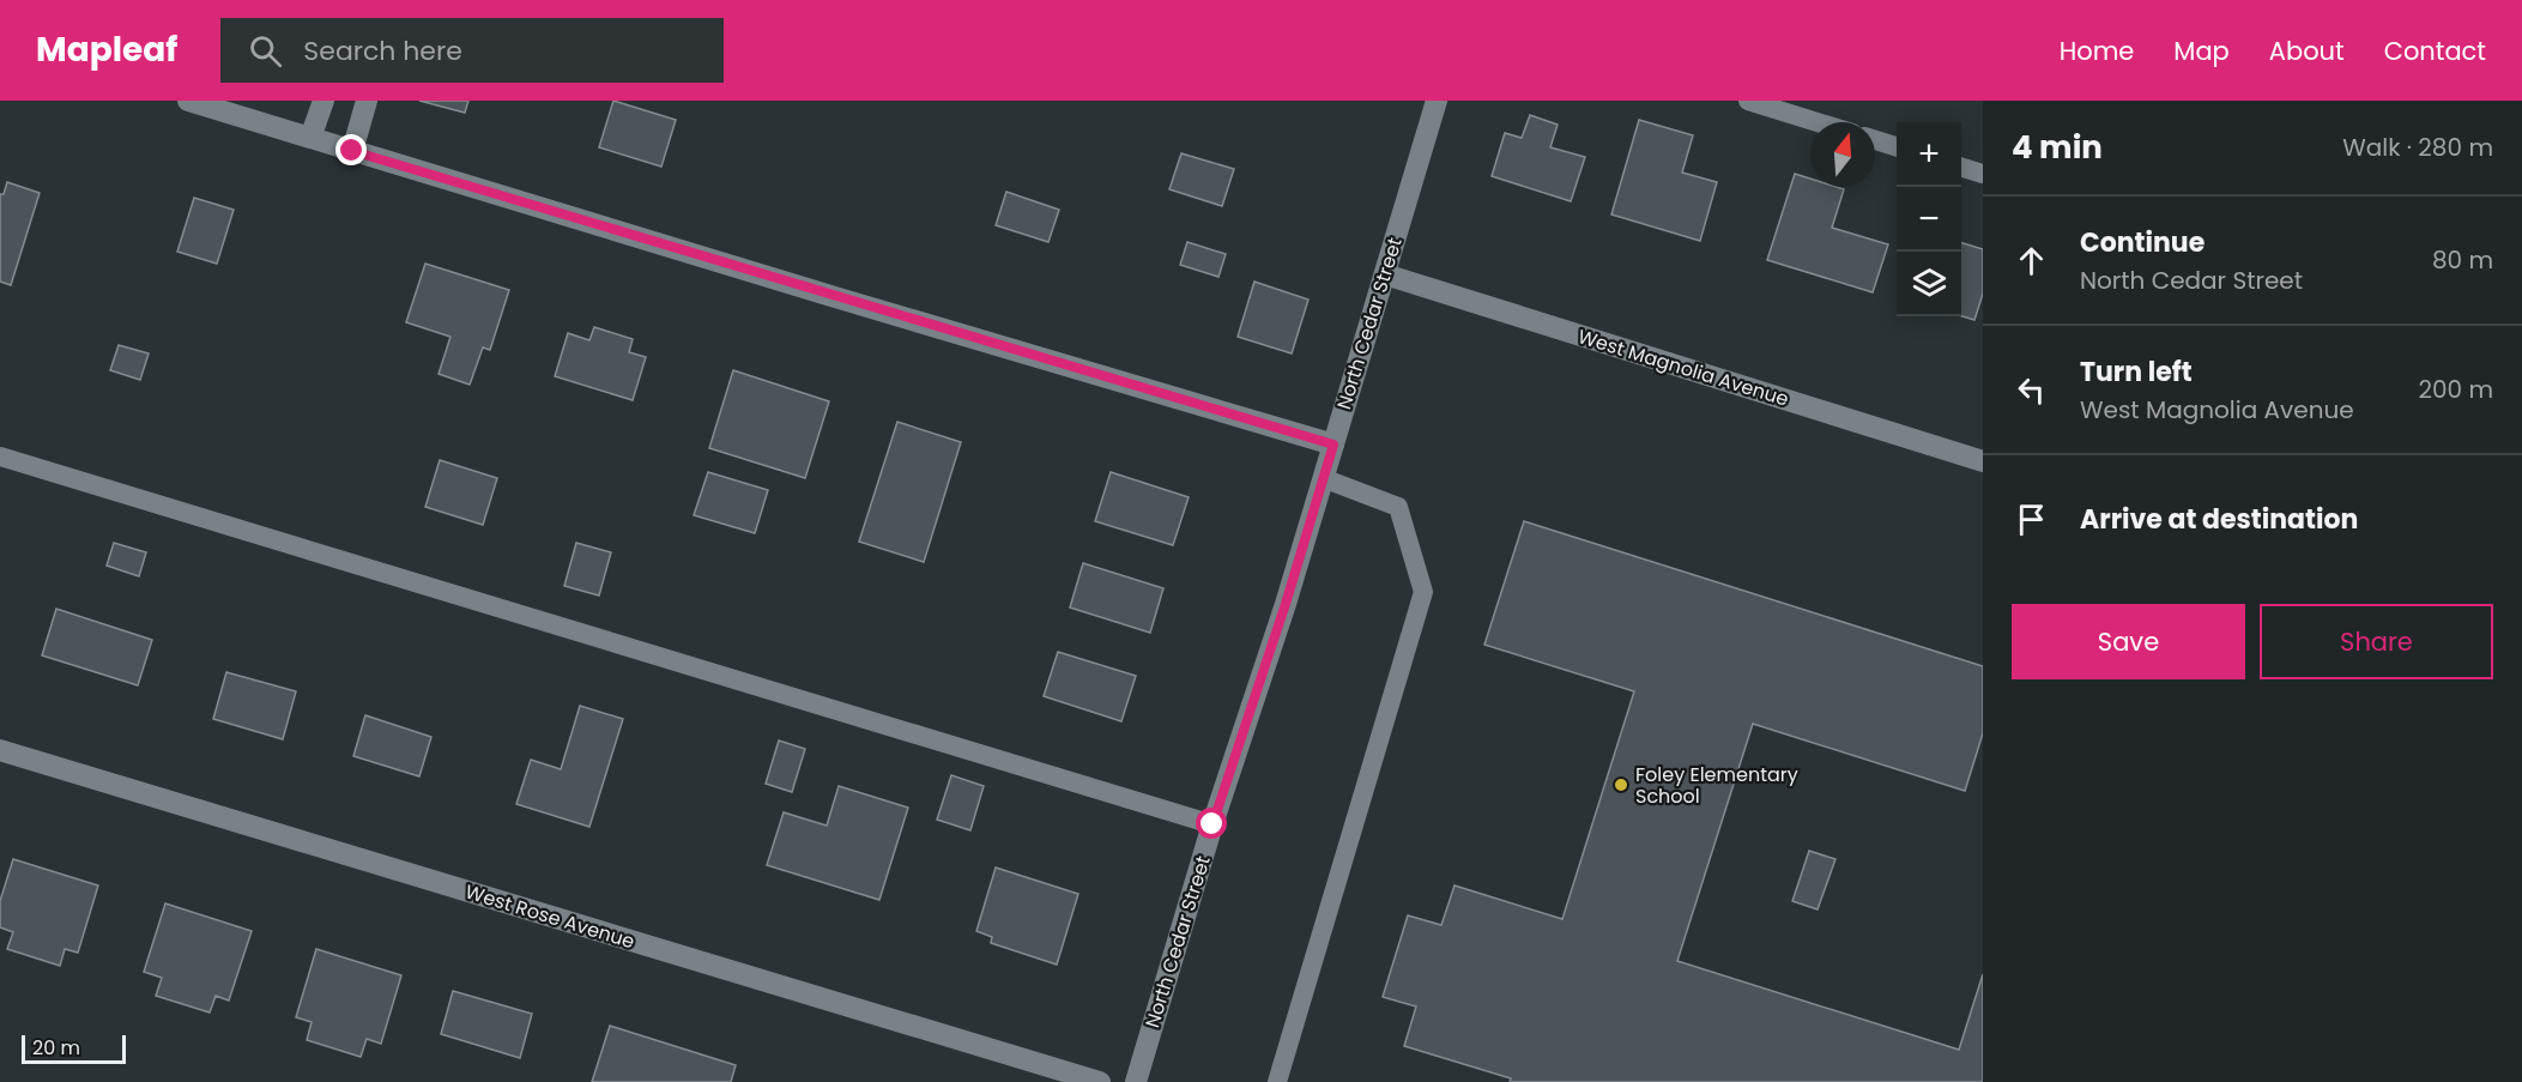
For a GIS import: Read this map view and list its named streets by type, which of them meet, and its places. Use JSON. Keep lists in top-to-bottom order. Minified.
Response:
{"streets":{"street":["North Cedar Street","West Magnolia Avenue","West Rose Avenue"]},"crossings":[["North Cedar Street","West Magnolia Avenue"]],"places":["Foley Elementary School"],"scale_bar":"20 m","north":"top","page":{"header":"Mapleaf","search":"Search here","nav":["Home","Map","About","Contact"],"heading":["4 min","Walk · 280 m"],"map_buttons":["+","−"],"list":[["Continue","North Cedar Street","80 m"],["Turn left","West Magnolia Avenue","200 m"],"Arrive at destination"],"buttons":["Save","Share"],"scale":"20 m"}}
